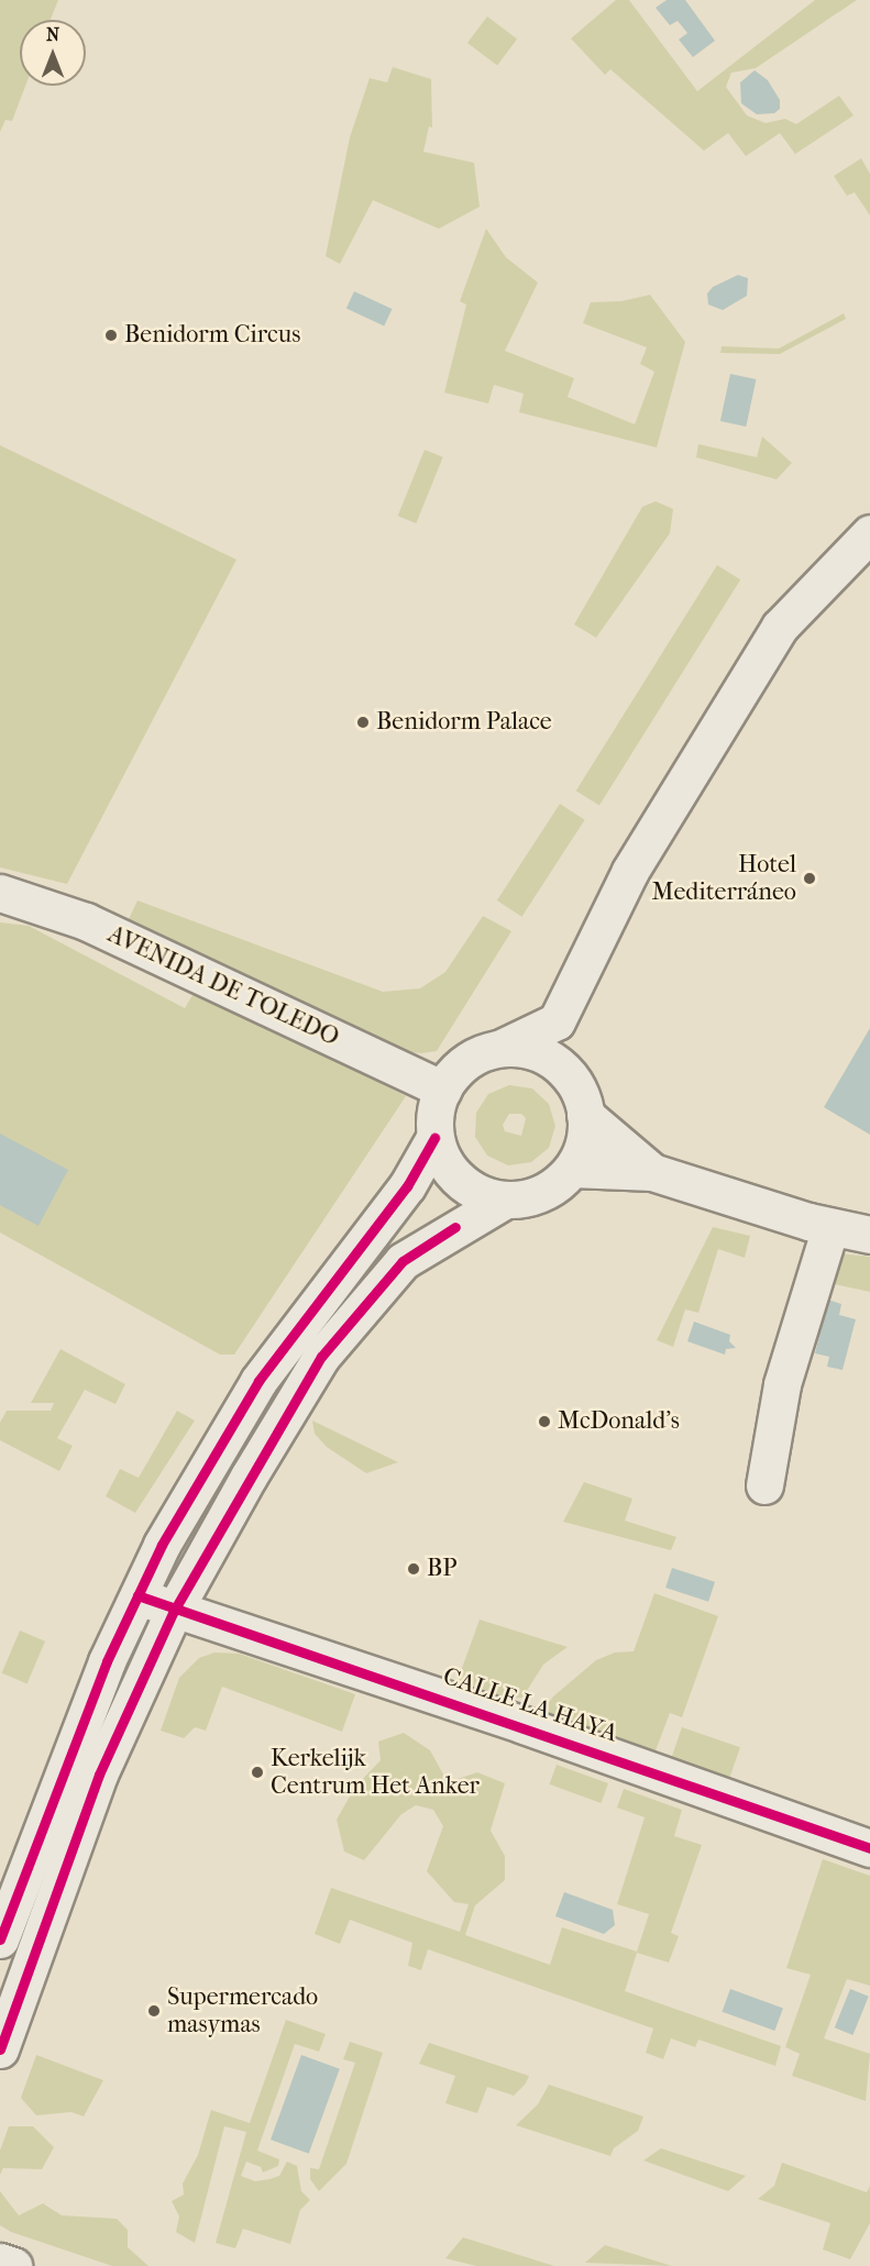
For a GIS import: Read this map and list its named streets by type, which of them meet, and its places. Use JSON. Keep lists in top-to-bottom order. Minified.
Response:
{"streets":{"street":["AVENIDA DE TOLEDO","CALLE LA HAYA"]},"places":["Benidorm Circus","Benidorm Palace","Hotel Mediterráneo","McDonald's","BP","Kerkelijk Centrum Het Anker","Supermercado masymas"],"north":"top"}
